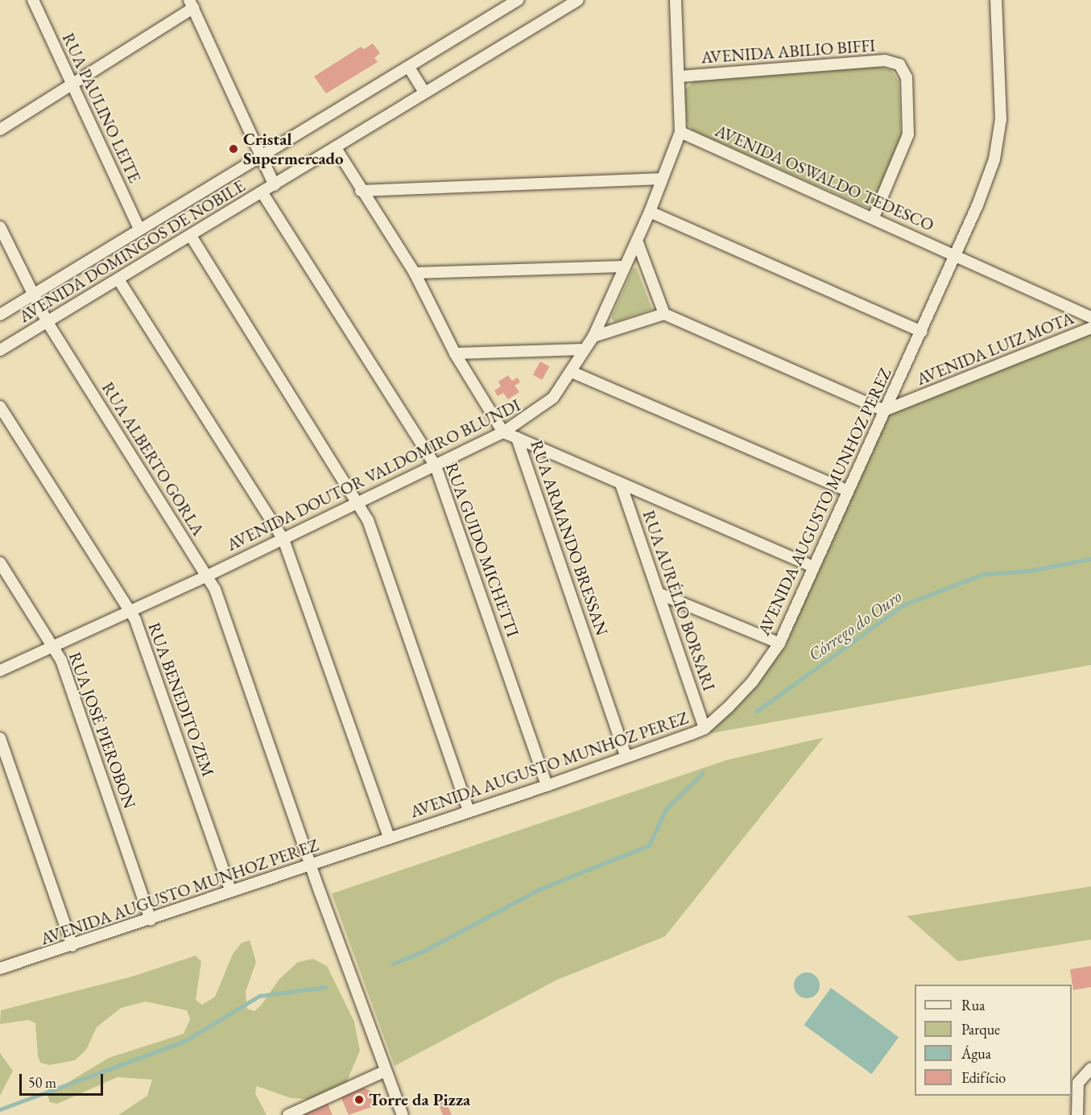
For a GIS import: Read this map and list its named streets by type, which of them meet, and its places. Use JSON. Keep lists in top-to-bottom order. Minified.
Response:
{"streets":{"street":["AVENIDA ABILIO BIFFI","RUA PAULINO LEITE","AVENIDA OSWALDO TEDESCO","AVENIDA DOMINGOS DE NOBILE","AVENIDA LUIZ MOTA","RUA ALBERTO GORLA","AVENIDA DOUTOR VALDOMIRO BLUNDI","AVENIDA AUGUSTO MUNHOZ PEREZ","RUA ARMANDO BRESSAN","RUA GUIDO MICHETTI","RUA AURÉLIO BORSARI","RUA BENEDITO ZEM","RUA JOSÉ PIEROBON"]},"crossings":[["AVENIDA ABILIO BIFFI","AVENIDA OSWALDO TEDESCO"],["AVENIDA ABILIO BIFFI","AVENIDA DOUTOR VALDOMIRO BLUNDI"],["RUA PAULINO LEITE","AVENIDA DOMINGOS DE NOBILE"],["AVENIDA OSWALDO TEDESCO","AVENIDA DOUTOR VALDOMIRO BLUNDI"],["AVENIDA OSWALDO TEDESCO","AVENIDA AUGUSTO MUNHOZ PEREZ"],["AVENIDA DOMINGOS DE NOBILE","RUA ALBERTO GORLA"],["AVENIDA DOMINGOS DE NOBILE","RUA GUIDO MICHETTI"],["AVENIDA LUIZ MOTA","AVENIDA AUGUSTO MUNHOZ PEREZ"],["RUA ALBERTO GORLA","AVENIDA DOUTOR VALDOMIRO BLUNDI"],["RUA ALBERTO GORLA","AVENIDA AUGUSTO MUNHOZ PEREZ"],["AVENIDA DOUTOR VALDOMIRO BLUNDI","RUA ARMANDO BRESSAN"],["AVENIDA DOUTOR VALDOMIRO BLUNDI","RUA GUIDO MICHETTI"],["AVENIDA DOUTOR VALDOMIRO BLUNDI","RUA BENEDITO ZEM"],["AVENIDA DOUTOR VALDOMIRO BLUNDI","RUA JOSÉ PIEROBON"],["AVENIDA AUGUSTO MUNHOZ PEREZ","RUA ARMANDO BRESSAN"],["AVENIDA AUGUSTO MUNHOZ PEREZ","RUA GUIDO MICHETTI"],["AVENIDA AUGUSTO MUNHOZ PEREZ","RUA AURÉLIO BORSARI"],["AVENIDA AUGUSTO MUNHOZ PEREZ","RUA BENEDITO ZEM"],["AVENIDA AUGUSTO MUNHOZ PEREZ","RUA JOSÉ PIEROBON"]],"water":["Córrego do Ouro"],"places":["Cristal Supermercado","Torre da Pizza"],"legend":["Rua","Parque","Água","Edifício"],"scale_bar":"50 m"}
